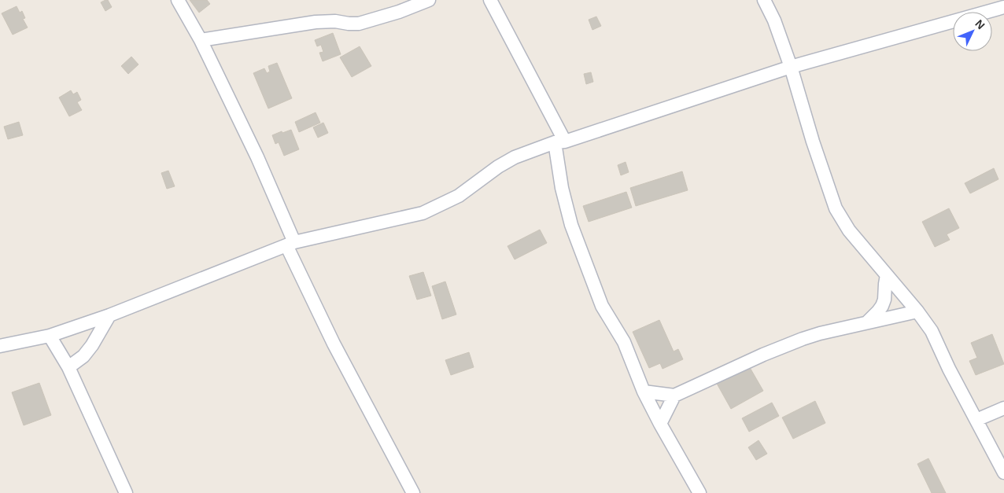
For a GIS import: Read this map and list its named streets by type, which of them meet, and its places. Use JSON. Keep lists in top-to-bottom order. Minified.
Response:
{"north":"top right"}
